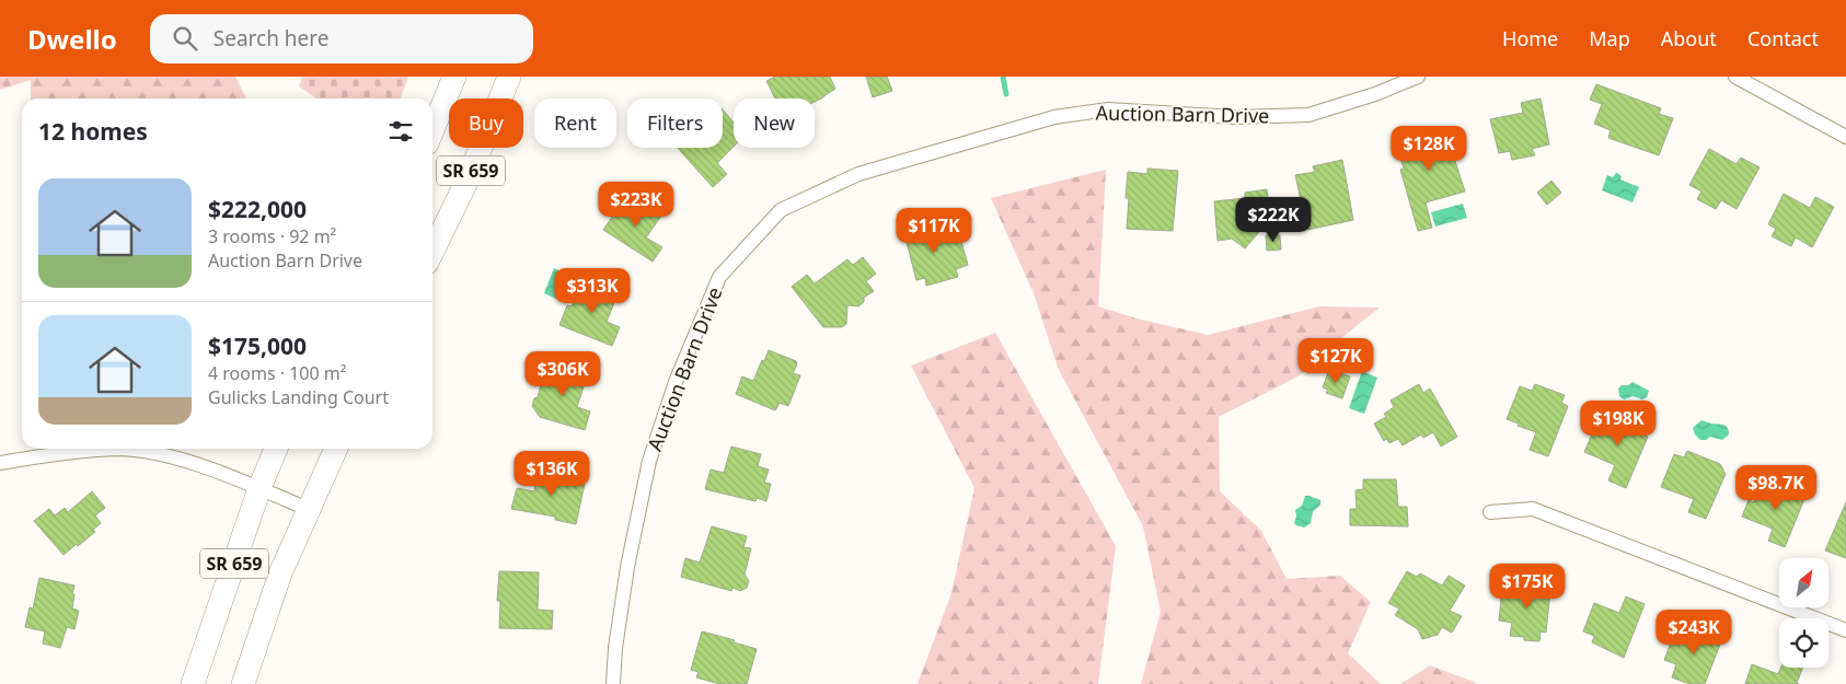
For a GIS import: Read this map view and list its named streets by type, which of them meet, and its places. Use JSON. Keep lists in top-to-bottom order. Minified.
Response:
{"streets":{"main road":["SR 659"],"street":["Auction Barn Drive"]},"north":"top right","page":{"header":"Dwello","search":"Search here","nav":["Home","Map","About","Contact"],"chip":["Buy","Rent","Filters","New"],"heading":"12 homes","price":["$128K","$223K","$222K","$117K","$313K","$127K","$306K","$198K","$136K","$98.7K","$175K","$243K"],"list":[{"name":"$222,000","note":"3 rooms · 92 m² · Auction Barn Drive"},{"name":"$175,000","note":"4 rooms · 100 m² · Gulicks Landing Court"}]}}
